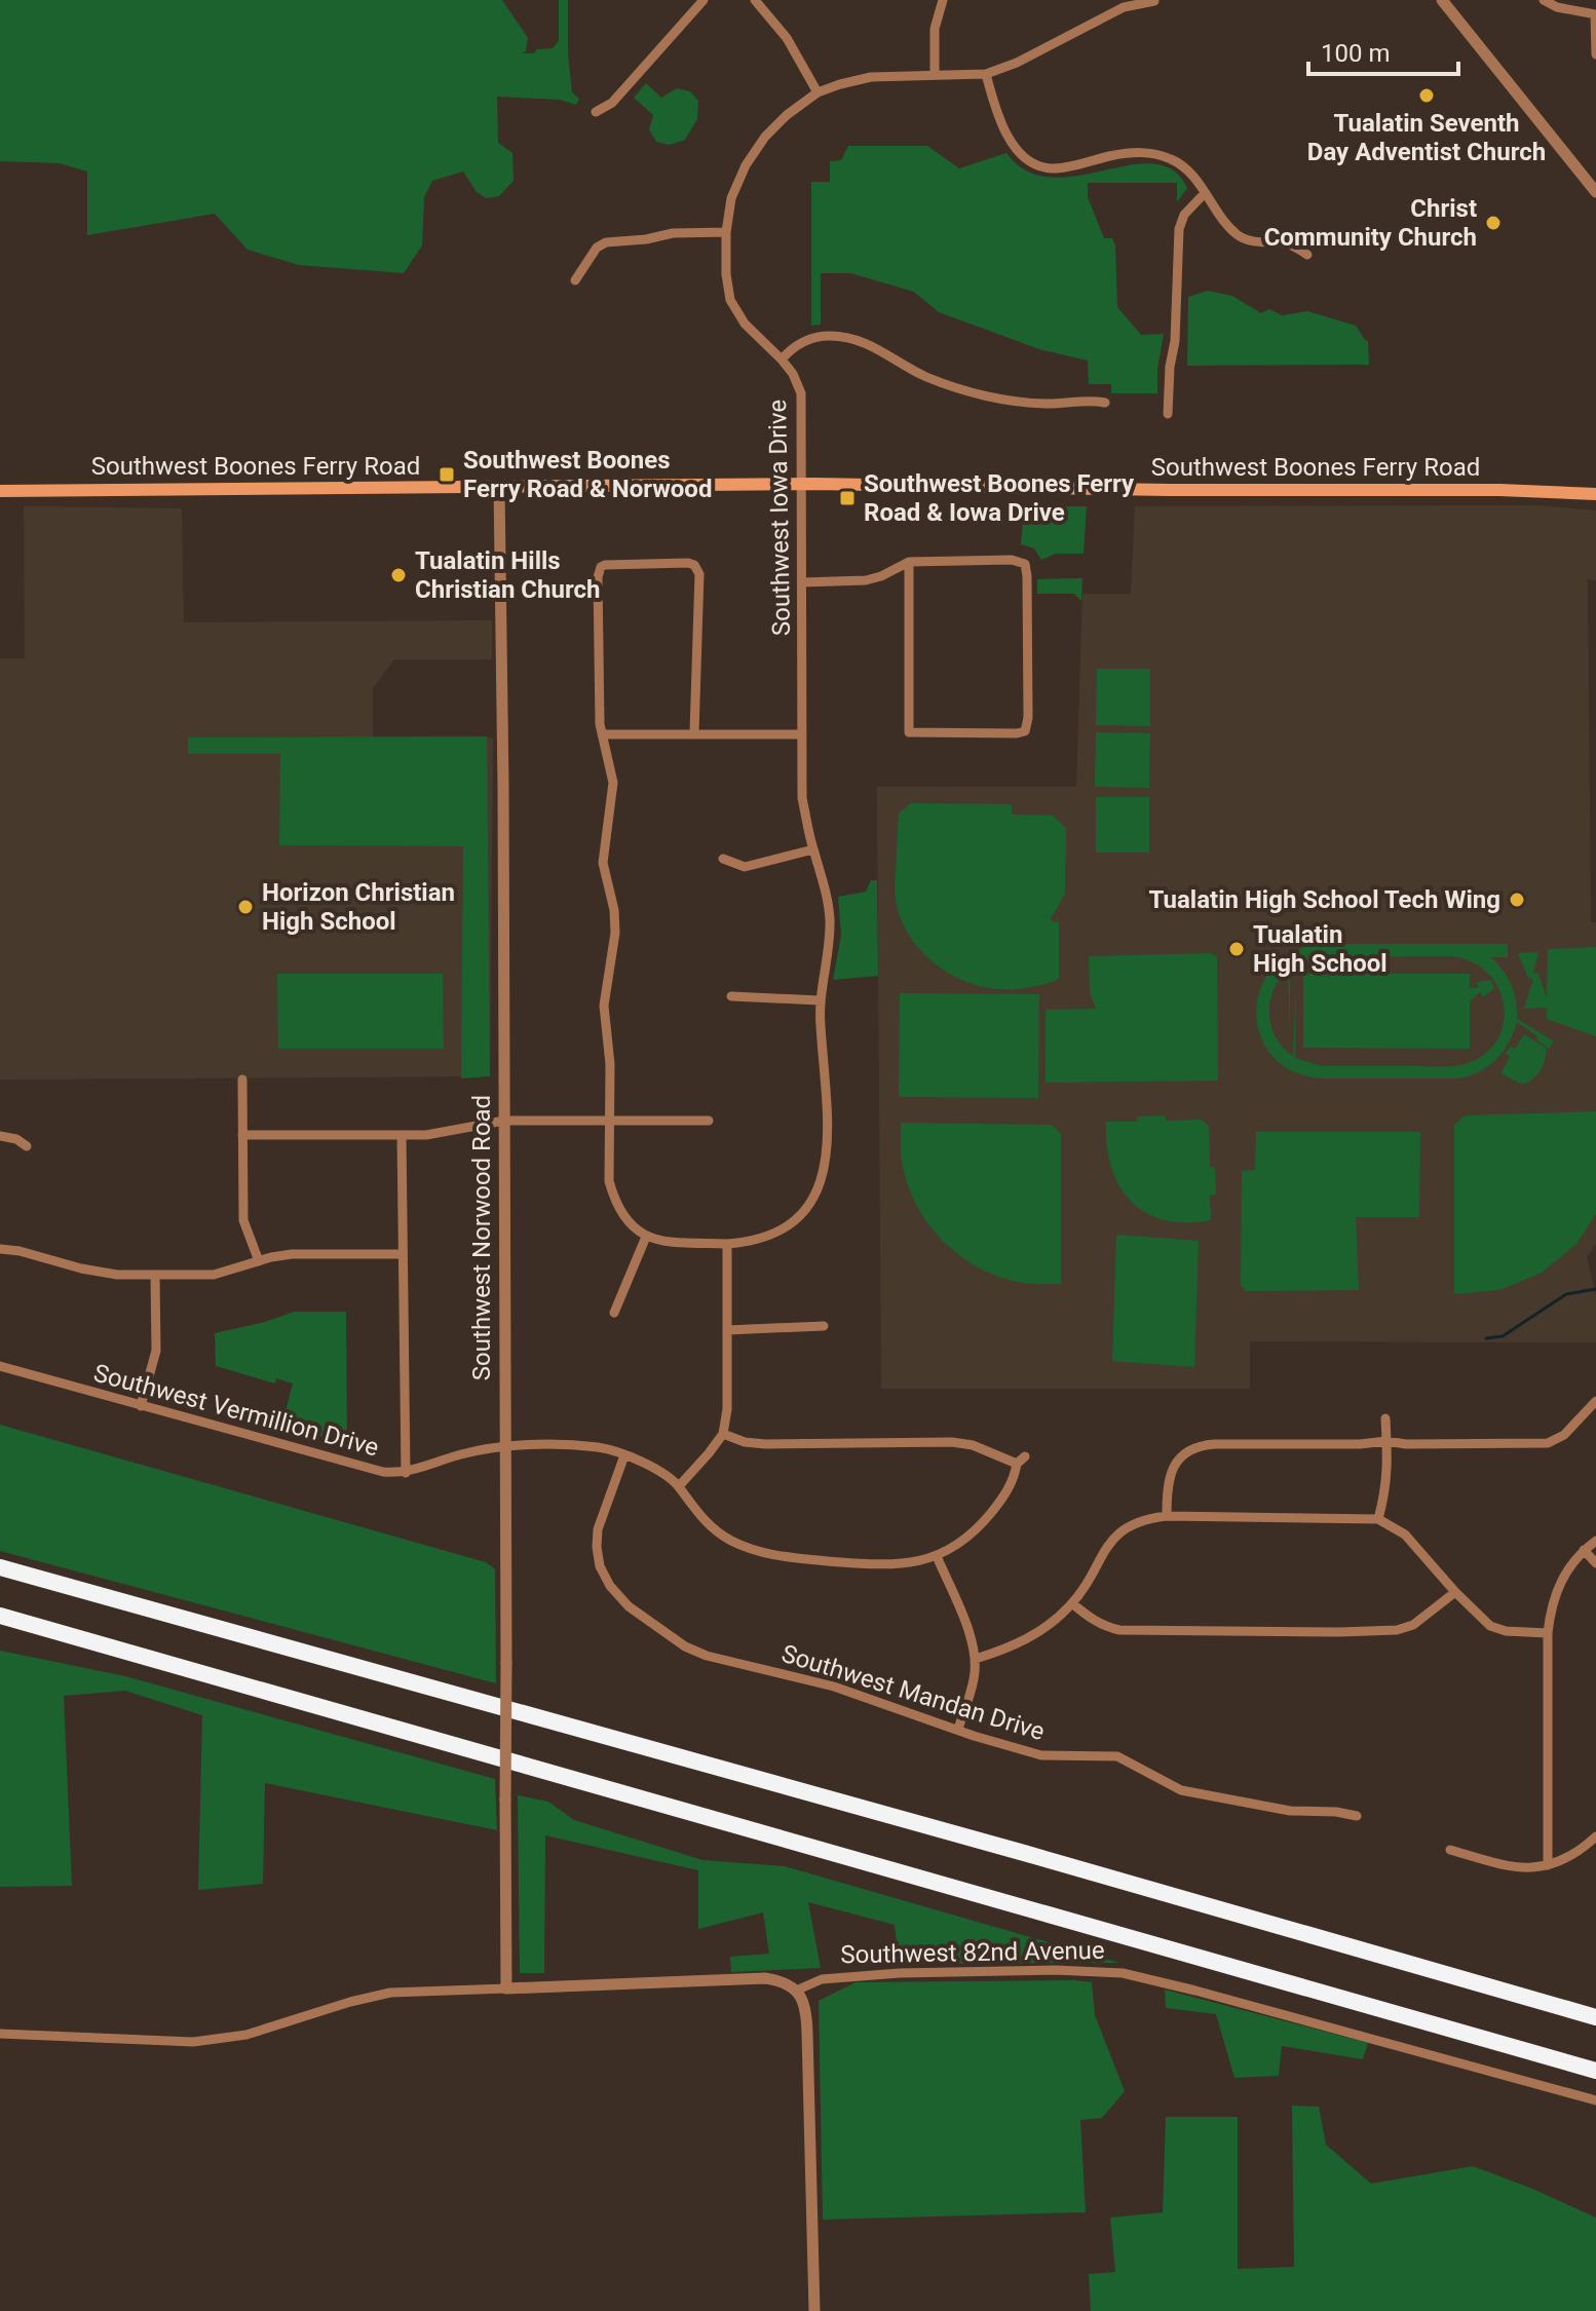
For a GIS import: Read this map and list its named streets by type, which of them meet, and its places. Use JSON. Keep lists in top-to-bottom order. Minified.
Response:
{"streets":{"main road":["Southwest Boones Ferry Road"],"street":["Southwest Iowa Drive","Southwest Norwood Road","Southwest Vermillion Drive","Southwest Mandan Drive","Southwest 82nd Avenue"]},"crossings":[["Southwest Boones Ferry Road","Southwest Iowa Drive"],["Southwest Boones Ferry Road","Southwest Norwood Road"],["Southwest Norwood Road","Southwest Vermillion Drive"],["Southwest Vermillion Drive","Southwest Mandan Drive"]],"places":{"other":["Tualatin Seventh Day Adventist Church","Christ Community Church","Tualatin Hills Christian Church","Tualatin High School Tech Wing","Horizon Christian High School","Tualatin High School"],"transit":["Southwest Boones Ferry Road & Norwood","Southwest Boones Ferry Road & Iowa Drive"]},"scale_bar":"100 m"}
